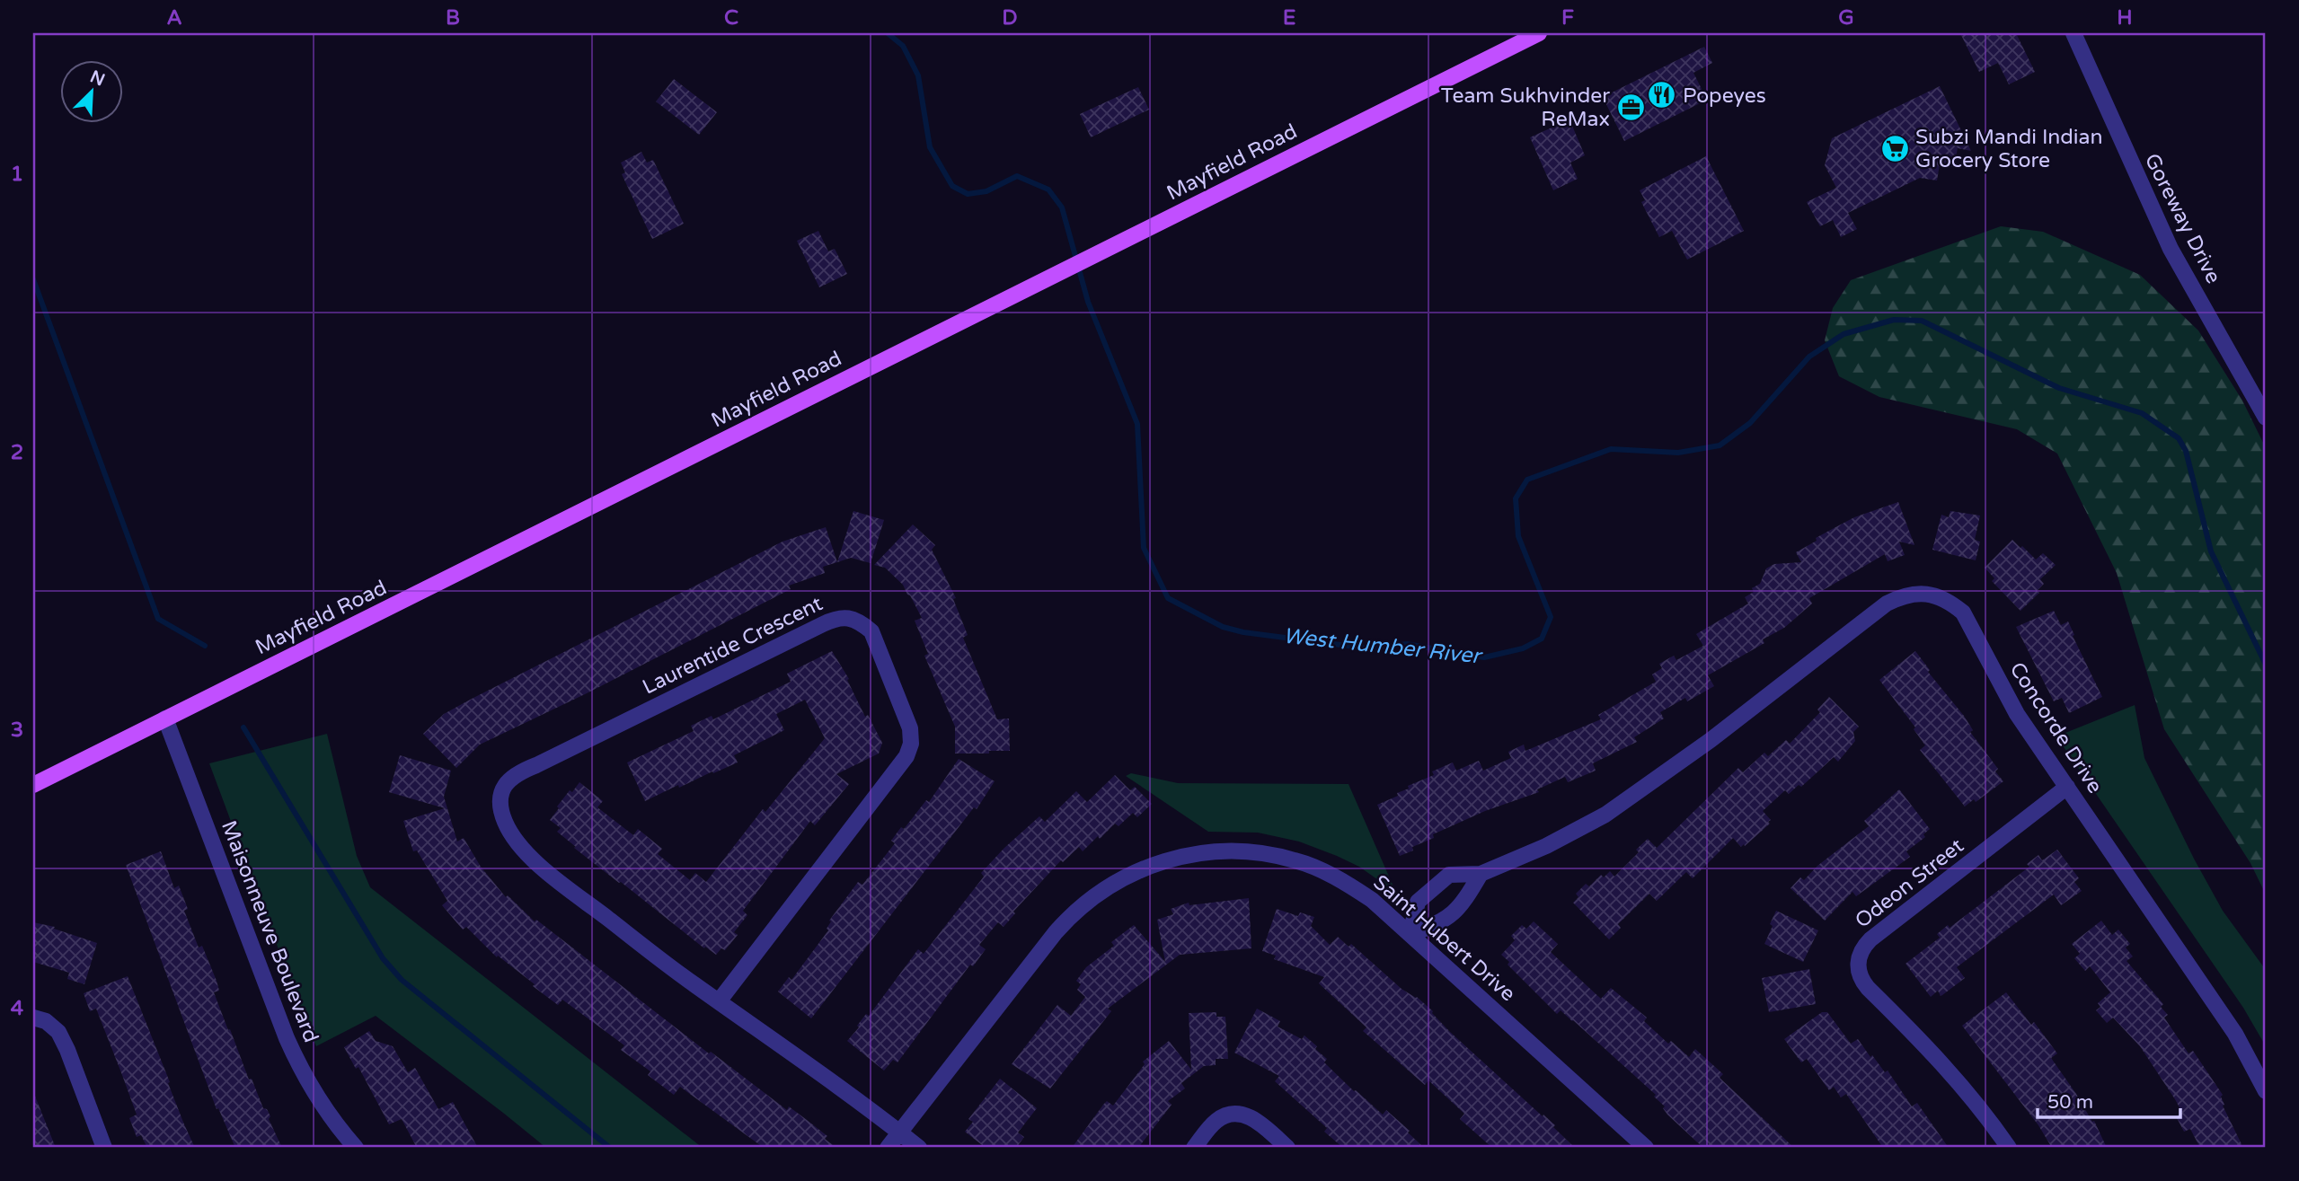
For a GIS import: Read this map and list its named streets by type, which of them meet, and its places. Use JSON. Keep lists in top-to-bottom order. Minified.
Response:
{"streets":{"main road":["Mayfield Road"],"street":["Goreway Drive","Laurentide Crescent","Concorde Drive","Odeon Street","Maisonneuve Boulevard","Saint Hubert Drive"]},"crossings":[["Mayfield Road","Maisonneuve Boulevard"],["Laurentide Crescent","Saint Hubert Drive"],["Concorde Drive","Odeon Street"],["Concorde Drive","Saint Hubert Drive"]],"water":["West Humber River"],"places":{"restaurant":["Popeyes"],"office":["Team Sukhvinder ReMax"],"supermarket":["Subzi Mandi Indian Grocery Store"]},"scale_bar":"50 m","north":"top right","grid":{"columns":["A","B","C","D","E","F","G","H"],"rows":["1","2","3","4"]}}
